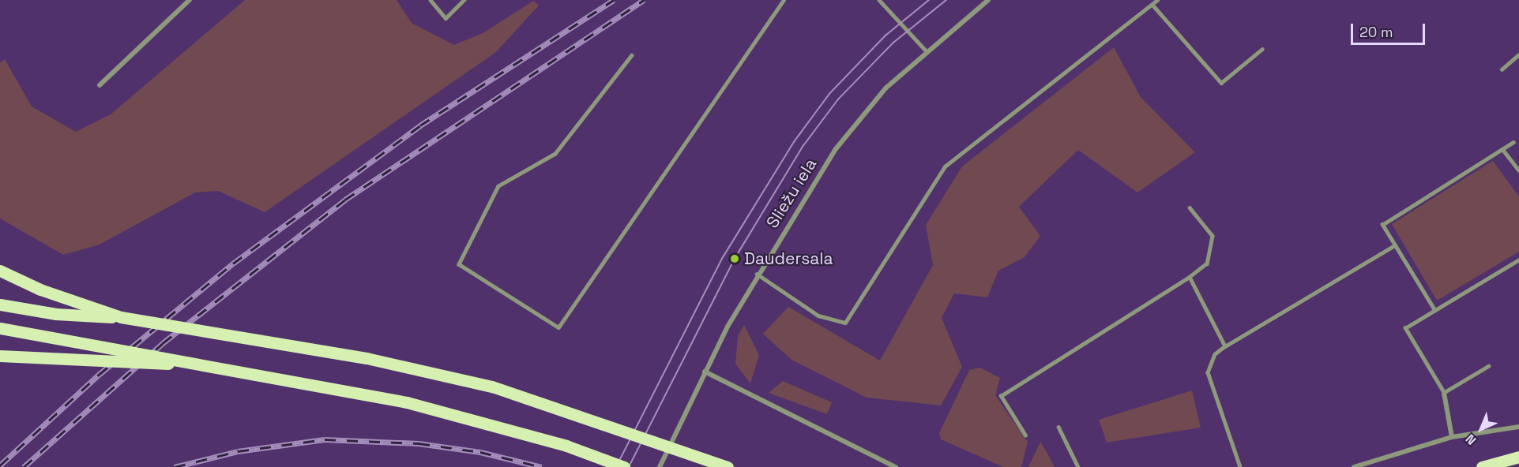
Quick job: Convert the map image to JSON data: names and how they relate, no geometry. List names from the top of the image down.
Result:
{
  "streets": {
    "street": ["Sliežu iela"]
  },
  "places": ["Daudersala"],
  "scale_bar": "20 m",
  "north": "bottom left"
}
